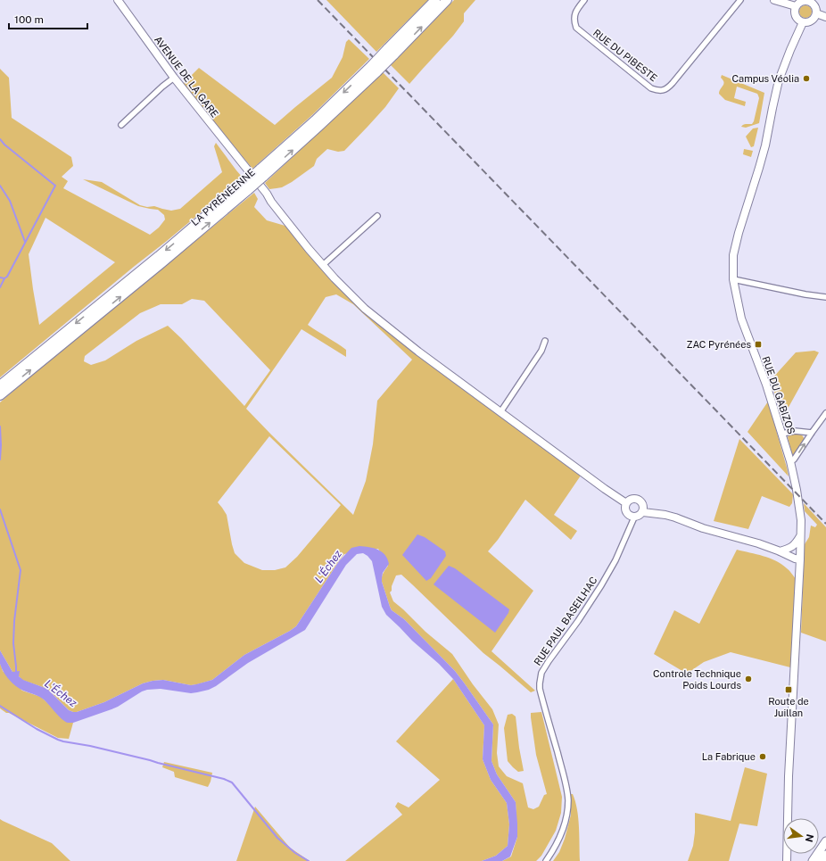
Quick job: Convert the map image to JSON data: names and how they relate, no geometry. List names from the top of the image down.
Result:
{
  "streets": {
    "highway": ["LA PYRÉNÉENNE"],
    "street": [
      "RUE DU PIBESTE",
      "AVENUE DE LA GARE",
      "RUE DU GABIZOS",
      "RUE PAUL BASEILHAC"
    ]
  },
  "crossings": [
    ["AVENUE DE LA GARE", "RUE PAUL BASEILHAC"]
  ],
  "water": ["L'Échez"],
  "places": {
    "other": ["Campus Véolia", "Controle Technique Poids Lourds", "La Fabrique"],
    "transit": ["ZAC Pyrénées", "Route de Juillan"]
  },
  "scale_bar": "100 m",
  "north": "right"
}
